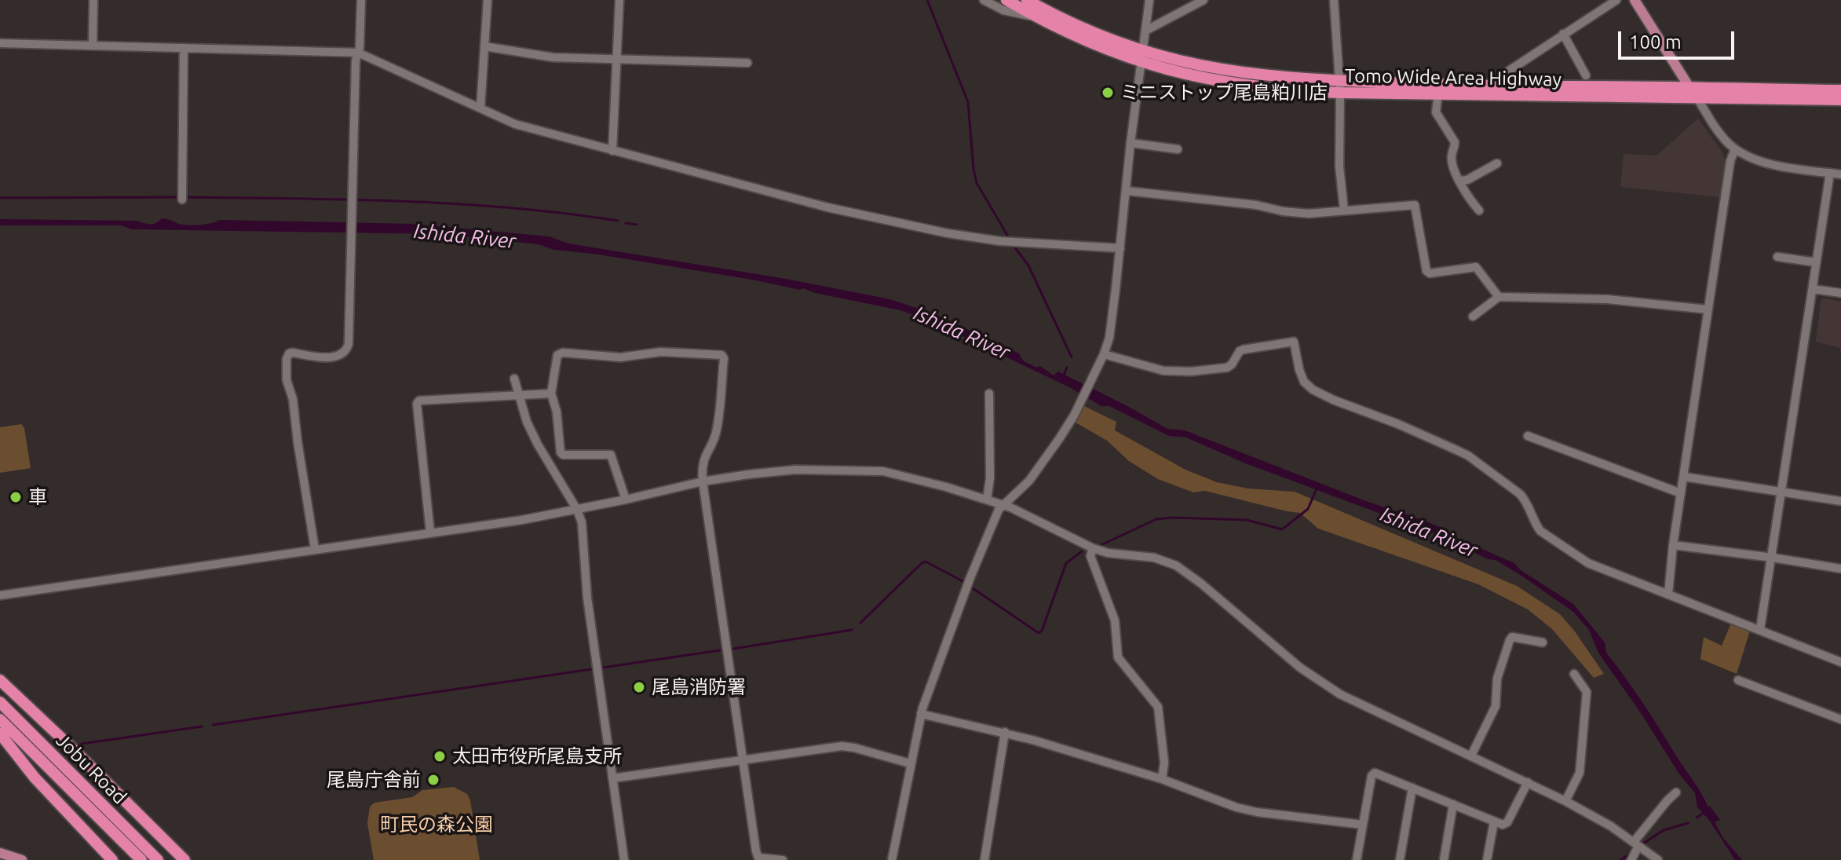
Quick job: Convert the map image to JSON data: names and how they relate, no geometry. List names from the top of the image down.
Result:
{
  "streets": {
    "highway": ["Tomo Wide Area Highway", "Jobu Road"]
  },
  "water": ["Ishida River"],
  "parks": ["町民の森公園"],
  "places": [
    "ミニストップ尾島粕川店",
    "車",
    "尾島消防署",
    "太田市役所尾島支所",
    "尾島庁舎前"
  ],
  "scale_bar": "100 m"
}
